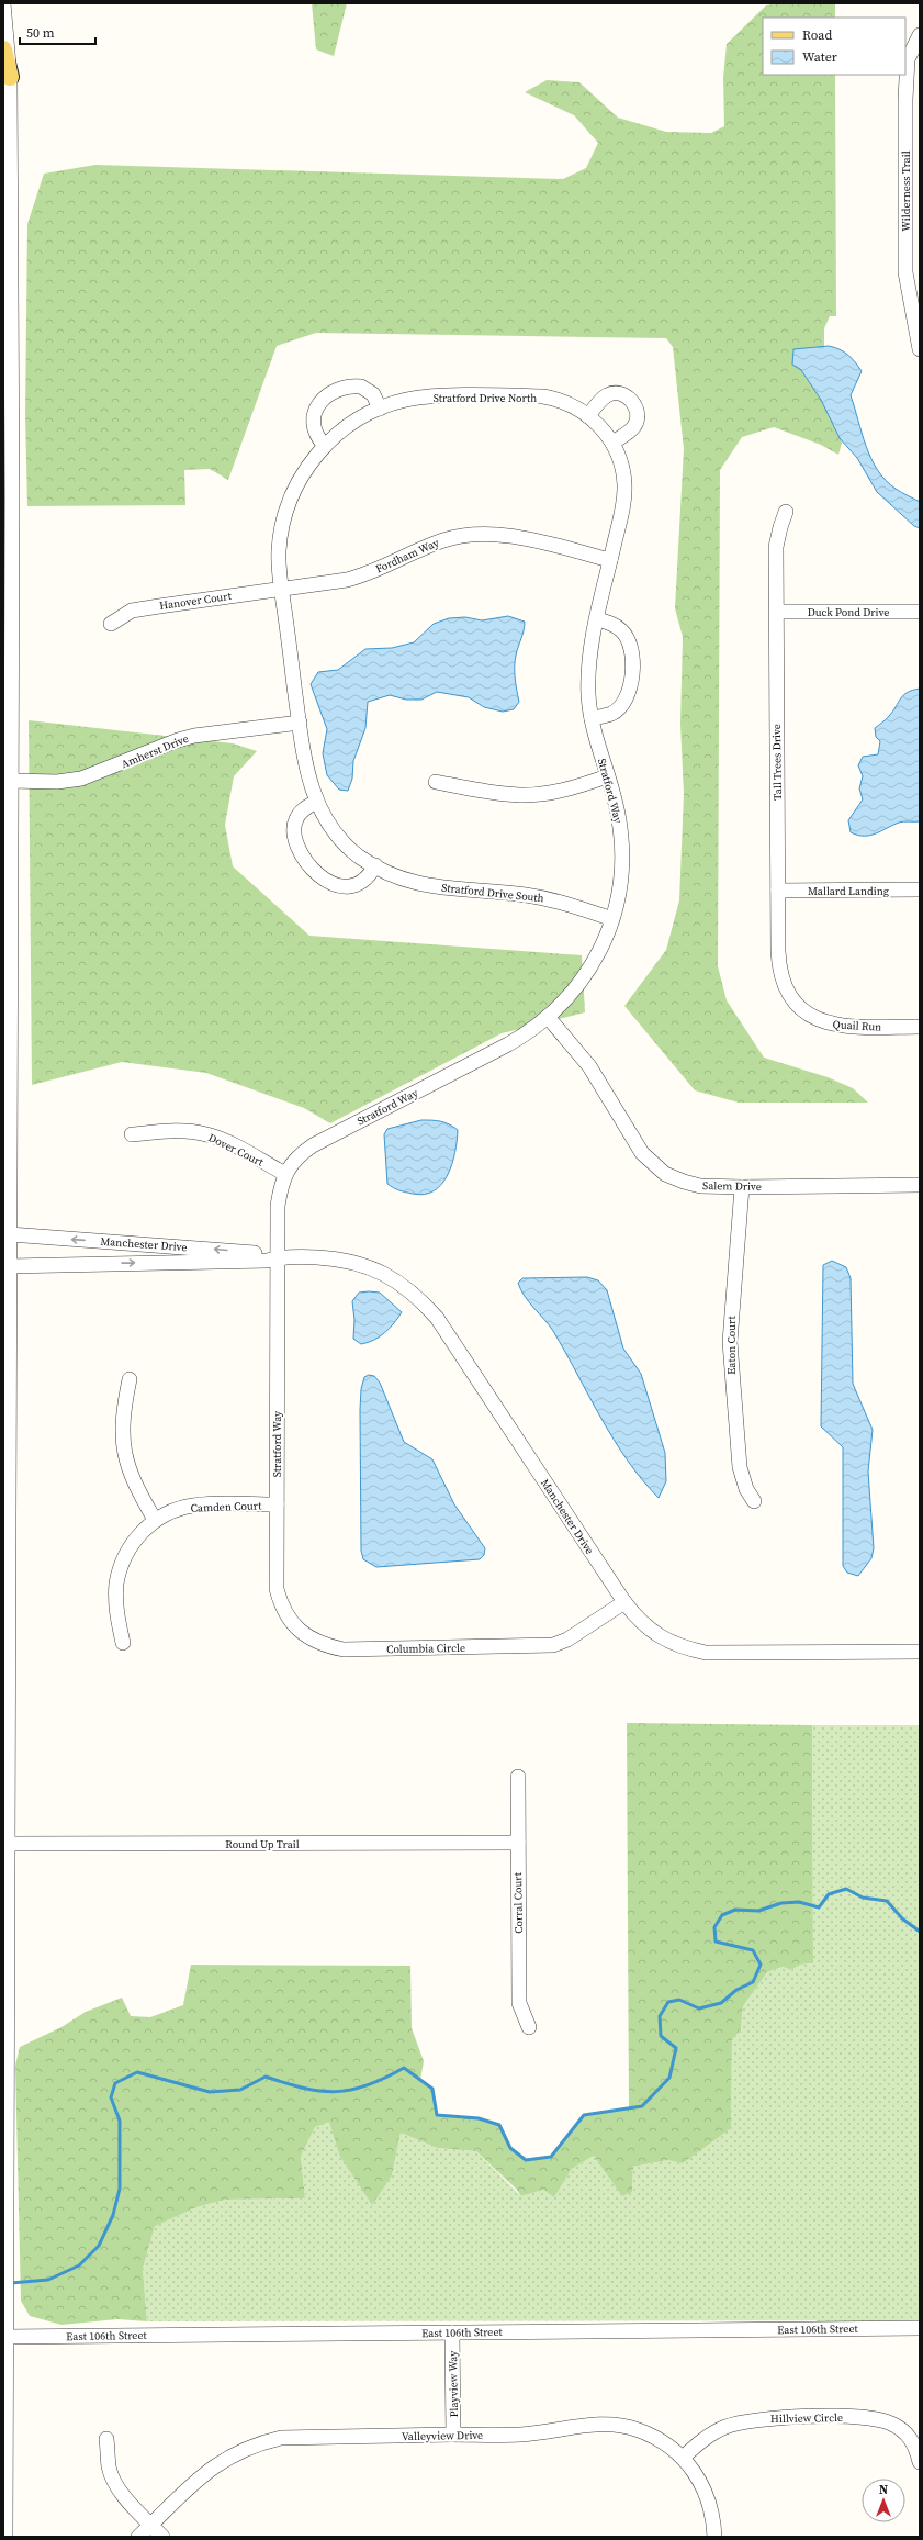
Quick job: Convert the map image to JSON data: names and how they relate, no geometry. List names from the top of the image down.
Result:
{
  "streets": {
    "street": [
      "Wilderness Trail",
      "Stratford Drive North",
      "Fordham Way",
      "Hanover Court",
      "Duck Pond Drive",
      "Amherst Drive",
      "Tall Trees Drive",
      "Stratford Way",
      "Mallard Landing",
      "Stratford Drive South",
      "Quail Run",
      "Dover Court",
      "Salem Drive",
      "Manchester Drive",
      "Eaton Court",
      "Camden Court",
      "Columbia Circle",
      "Round Up Trail",
      "Corral Court",
      "East 106th Street",
      "Playview Way",
      "Hillview Circle",
      "Valleyview Drive"
    ]
  },
  "crossings": [
    ["Stratford Drive North", "Fordham Way"],
    ["Stratford Drive North", "Hanover Court"],
    ["Stratford Drive North", "Stratford Way"],
    ["Stratford Drive North", "Stratford Drive South"],
    ["Fordham Way", "Hanover Court"],
    ["Fordham Way", "Stratford Way"],
    ["Fordham Way", "Stratford Drive South"],
    ["Hanover Court", "Stratford Drive South"],
    ["Duck Pond Drive", "Tall Trees Drive"],
    ["Amherst Drive", "Stratford Drive South"],
    ["Tall Trees Drive", "Mallard Landing"],
    ["Tall Trees Drive", "Quail Run"],
    ["Stratford Way", "Stratford Drive South"],
    ["Stratford Way", "Dover Court"],
    ["Stratford Way", "Salem Drive"],
    ["Stratford Way", "Manchester Drive"],
    ["Stratford Way", "Camden Court"],
    ["Stratford Way", "Columbia Circle"],
    ["Salem Drive", "Eaton Court"],
    ["Manchester Drive", "Columbia Circle"],
    ["Round Up Trail", "Corral Court"],
    ["East 106th Street", "Playview Way"],
    ["Playview Way", "Valleyview Drive"],
    ["Hillview Circle", "Valleyview Drive"]
  ],
  "legend": ["Road", "Water"],
  "scale_bar": "50 m",
  "north": "top"
}
